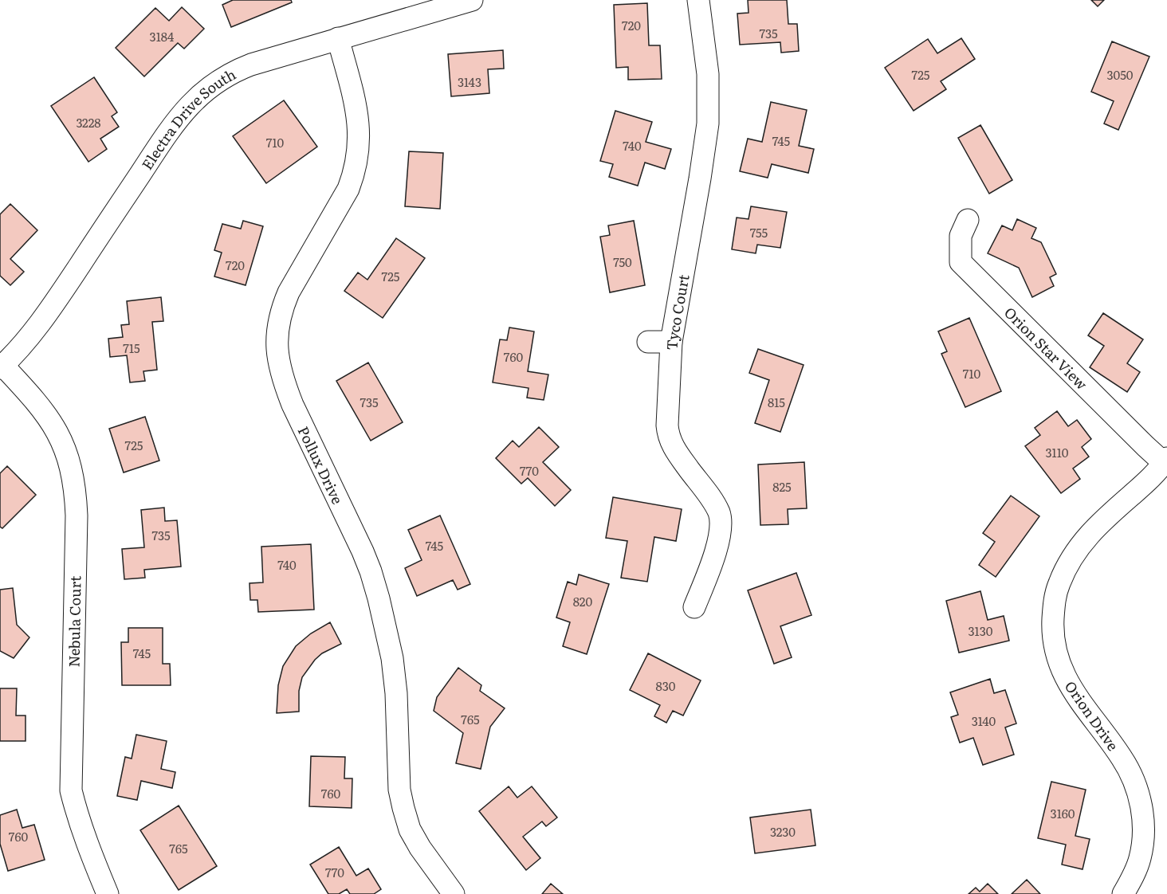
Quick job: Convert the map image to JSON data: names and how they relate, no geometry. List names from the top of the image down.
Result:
{
  "streets": {
    "street": [
      "Electra Drive South",
      "Tyco Court",
      "Orion Star View",
      "Pollux Drive",
      "Nebula Court",
      "Orion Drive"
    ]
  },
  "crossings": [
    ["Electra Drive South", "Pollux Drive"],
    ["Electra Drive South", "Nebula Court"],
    ["Orion Star View", "Orion Drive"]
  ],
  "house_numbers": [
    "720",
    "735",
    "3184",
    "725",
    "3050",
    "3143",
    "3228",
    "745",
    "710",
    "740",
    "755",
    "750",
    "720",
    "725",
    "715",
    "760",
    "710",
    "735",
    "815",
    "725",
    "3110",
    "770",
    "825",
    "735",
    "745",
    "740",
    "820",
    "3130",
    "745",
    "830",
    "765",
    "3140",
    "760",
    "3160",
    "3230",
    "760",
    "765",
    "770"
  ]
}
